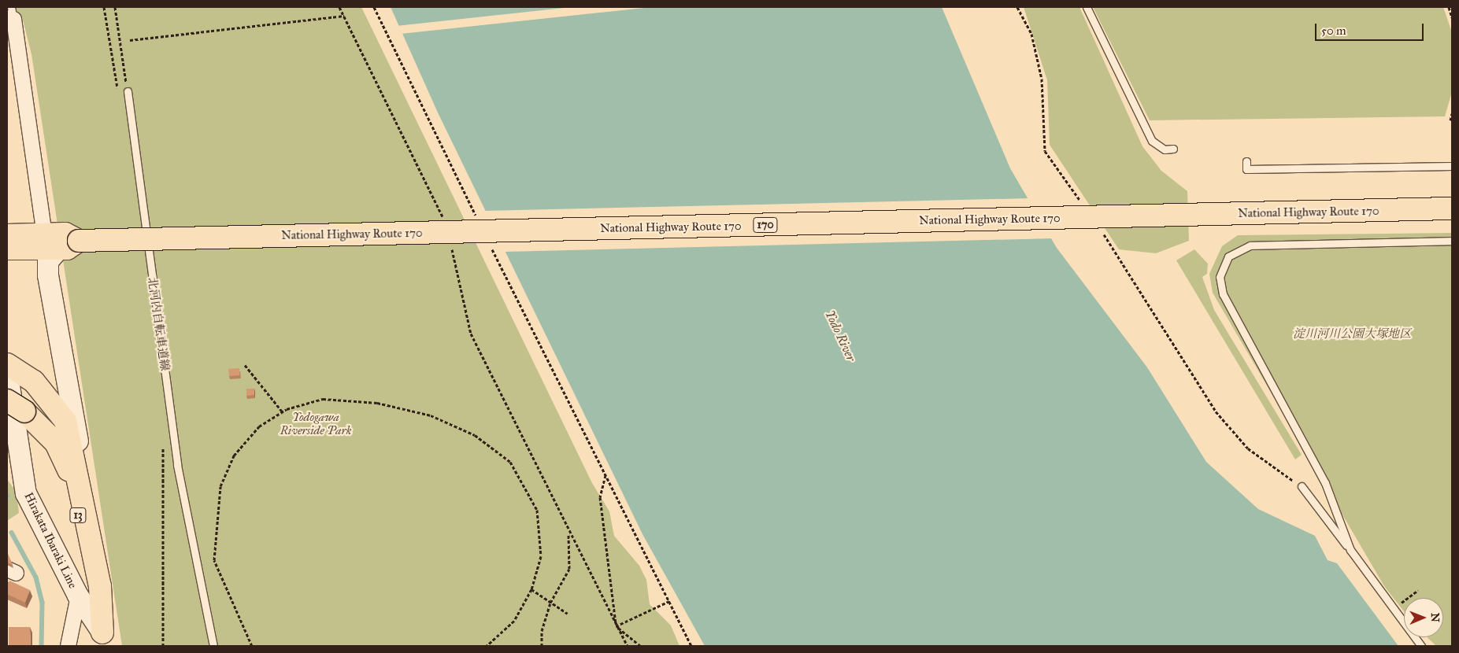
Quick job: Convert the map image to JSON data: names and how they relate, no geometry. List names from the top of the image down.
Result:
{
  "streets": {
    "main road": [
      "National Highway Route 170",
      "170",
      "13",
      "Hirakata Ibaraki Line"
    ]
  },
  "crossings": [
    ["13", "Hirakata Ibaraki Line"]
  ],
  "water": ["Yodo River"],
  "parks": ["淀川河川公園大塚地区", "Yodogawa Riverside Park"],
  "scale_bar": "50 m",
  "north": "right"
}
